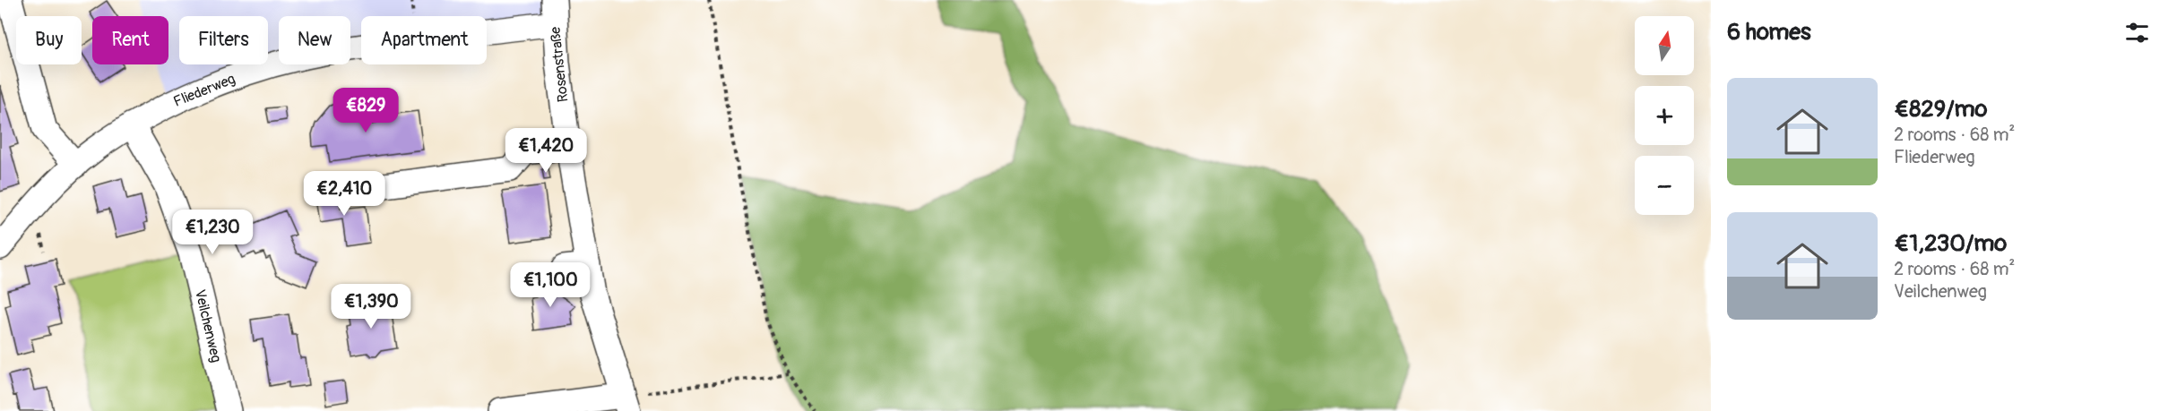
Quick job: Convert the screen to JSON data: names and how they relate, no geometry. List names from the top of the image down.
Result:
{
  "streets": {
    "street": ["Rosenstraße", "Fliederweg", "Veilchenweg"]
  },
  "crossings": [
    ["Rosenstraße", "Fliederweg"],
    ["Fliederweg", "Veilchenweg"]
  ],
  "north": "top",
  "page": {
    "heading": "6 homes",
    "map_buttons": ["+", "−"],
    "chip": [
      "Buy",
      "Rent",
      "Filters",
      "New",
      "Apartment"
    ],
    "list": [
      {
        "name": "€829/mo",
        "note": "2 rooms · 68 m² · Fliederweg"
      },
      {
        "name": "€1,230/mo",
        "note": "2 rooms · 68 m² · Veilchenweg"
      }
    ],
    "price": [
      "€829",
      "€1,420",
      "€2,410",
      "€1,230",
      "€1,100",
      "€1,390"
    ]
  }
}
